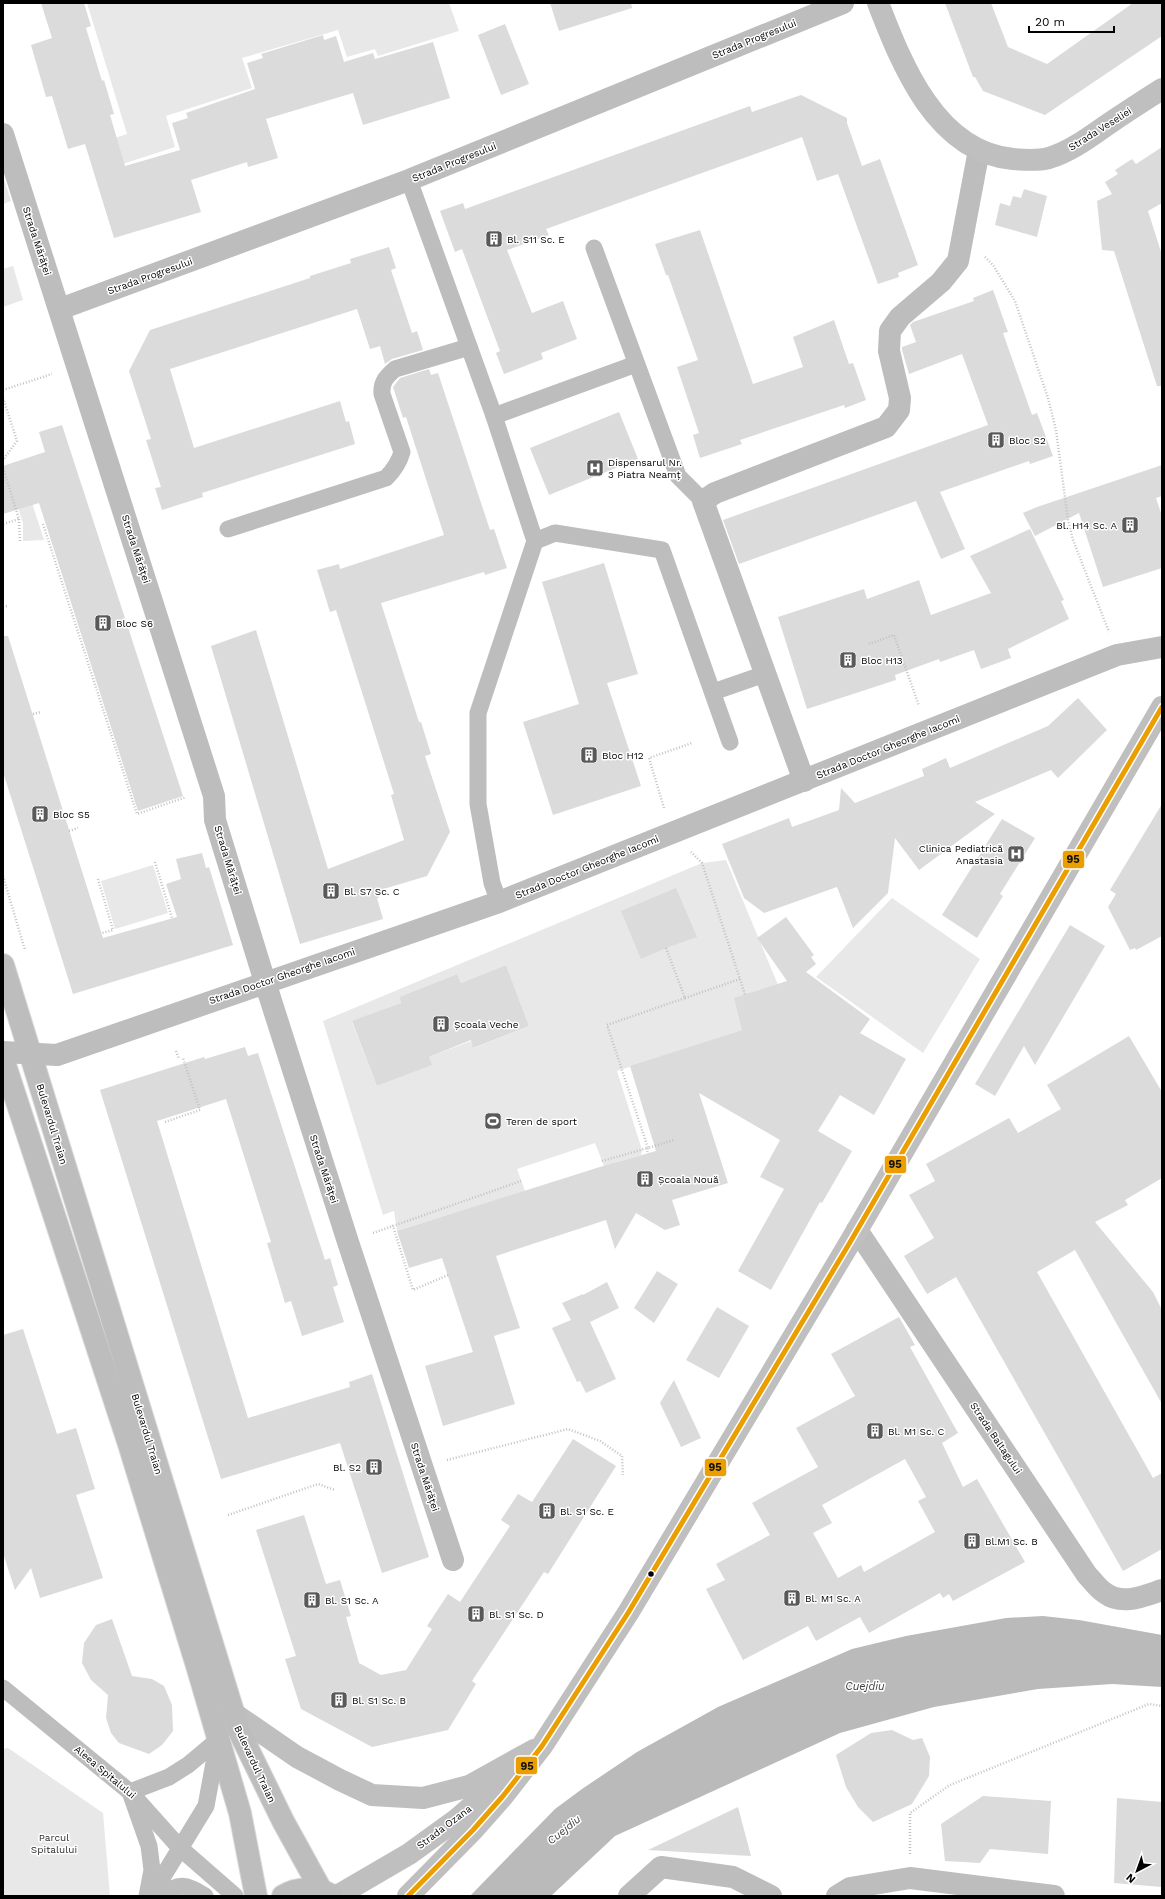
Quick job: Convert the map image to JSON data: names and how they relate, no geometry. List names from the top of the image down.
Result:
{
  "streets": {
    "street": [
      "Strada Progresului",
      "Strada Veseliei",
      "Strada Mărăței",
      "Strada Doctor Gheorghe Iacomi",
      "Bulevardul Traian",
      "Strada Baltagului",
      "Strada Ozana"
    ],
    "lane": ["Aleea Spitalului"]
  },
  "crossings": [
    ["Strada Progresului", "Strada Mărăței"],
    ["Strada Mărăței", "Strada Doctor Gheorghe Iacomi"],
    ["Strada Doctor Gheorghe Iacomi", "Bulevardul Traian"],
    ["Bulevardul Traian", "Strada Ozana"],
    ["Strada Baltagului", "Strada Ozana"]
  ],
  "water": ["Cuejdiu"],
  "parks": ["Parcul Spitalului"],
  "places": {
    "building": [
      "Bl. S11 Sc. E",
      "Bloc S2",
      "Bl. H14 Sc. A",
      "Bloc S6",
      "Bloc H13",
      "Bloc H12",
      "Bloc S5",
      "Bl. S7 Sc. C",
      "Școala Veche",
      "Școala Nouă",
      "Bl. M1 Sc. C",
      "Bl. S2",
      "Bl. S1 Sc. E",
      "Bl.M1 Sc. B",
      "Bl. M1 Sc. A",
      "Bl. S1 Sc. A",
      "Bl. S1 Sc. D",
      "Bl. S1 Sc. B"
    ],
    "hospital": ["Dispensarul Nr. 3 Piatra Neamț", "Clinica Pediatrică Anastasia"],
    "sports": ["Teren de sport"]
  },
  "lines": ["transit line 95"],
  "scale_bar": "20 m",
  "north": "bottom left"
}
